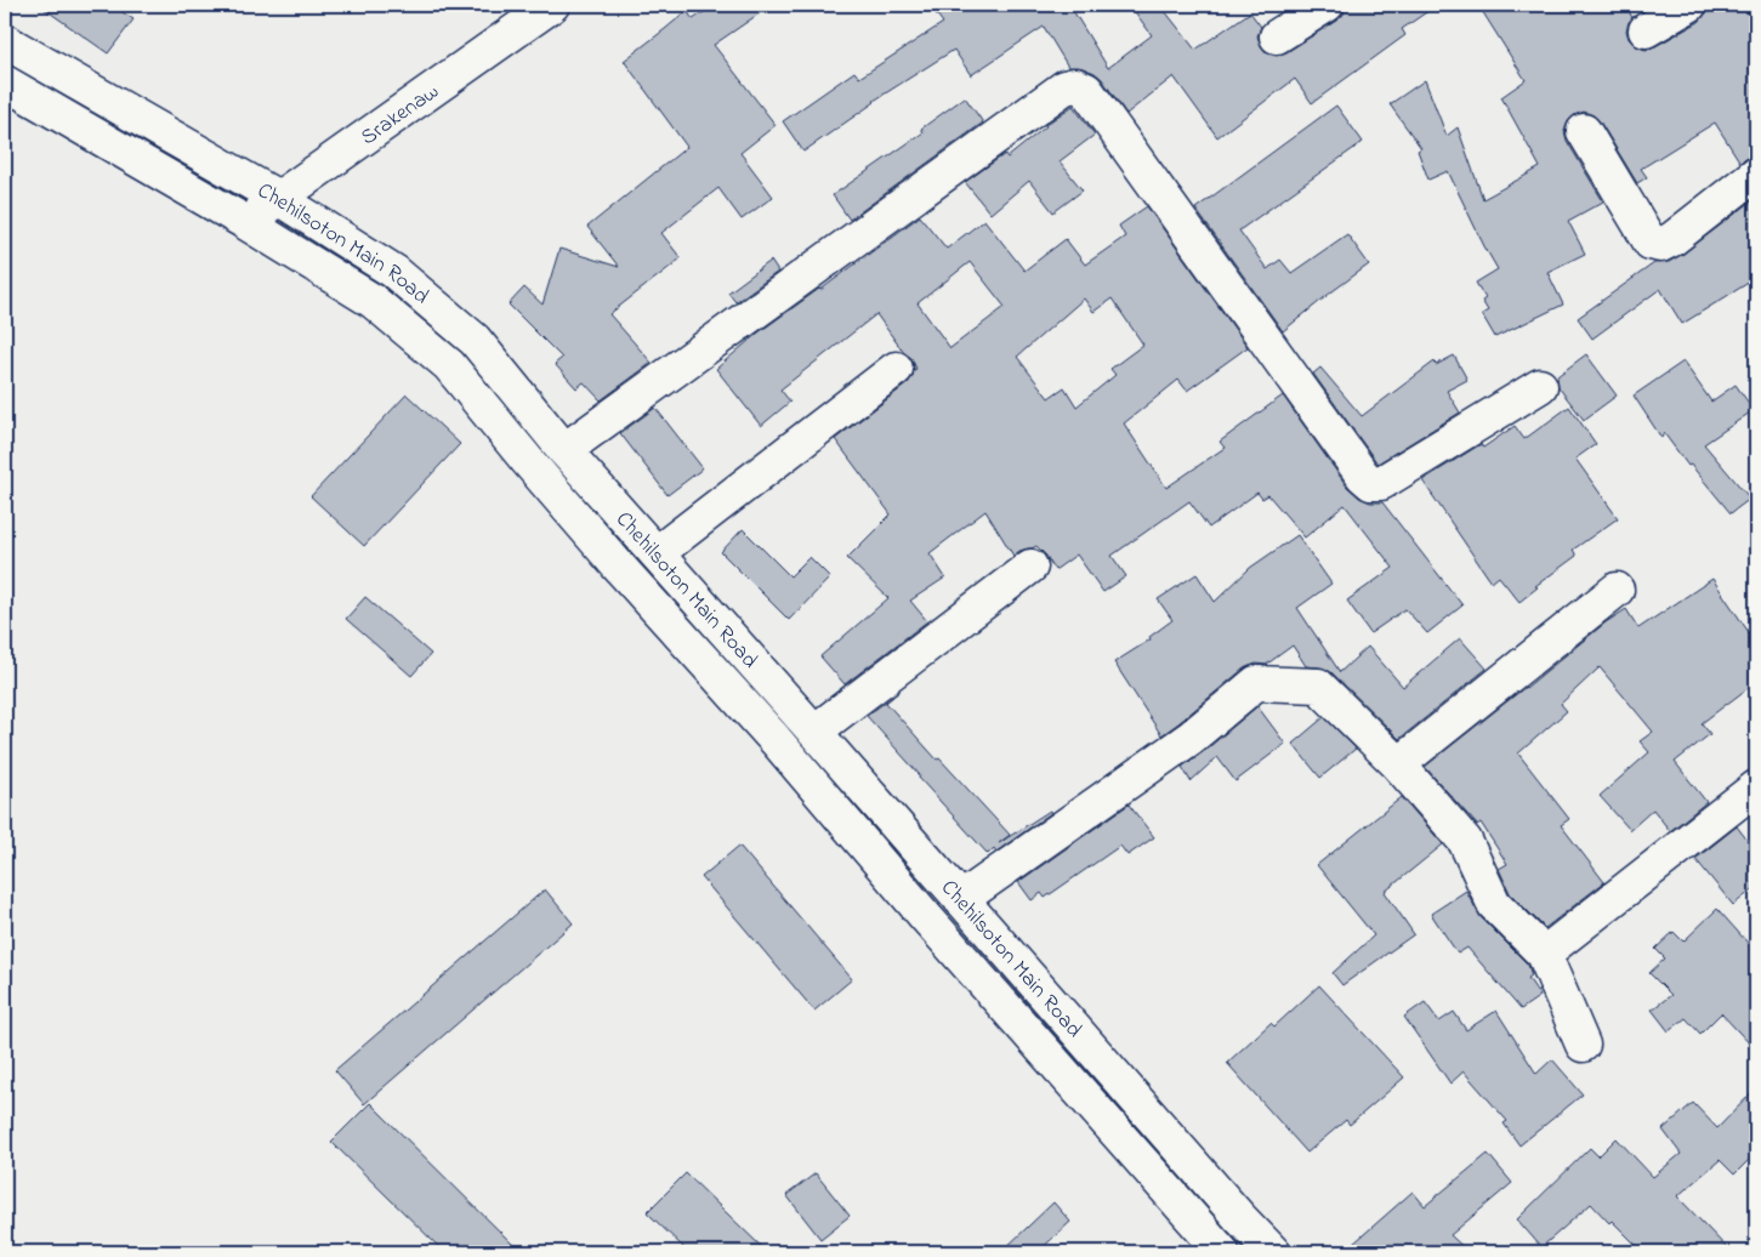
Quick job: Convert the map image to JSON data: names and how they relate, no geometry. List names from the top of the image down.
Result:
{
  "streets": {
    "main road": ["Srakenaw", "Chehilsoton Main Road"]
  },
  "crossings": [
    ["Srakenaw", "Chehilsoton Main Road"]
  ]
}
